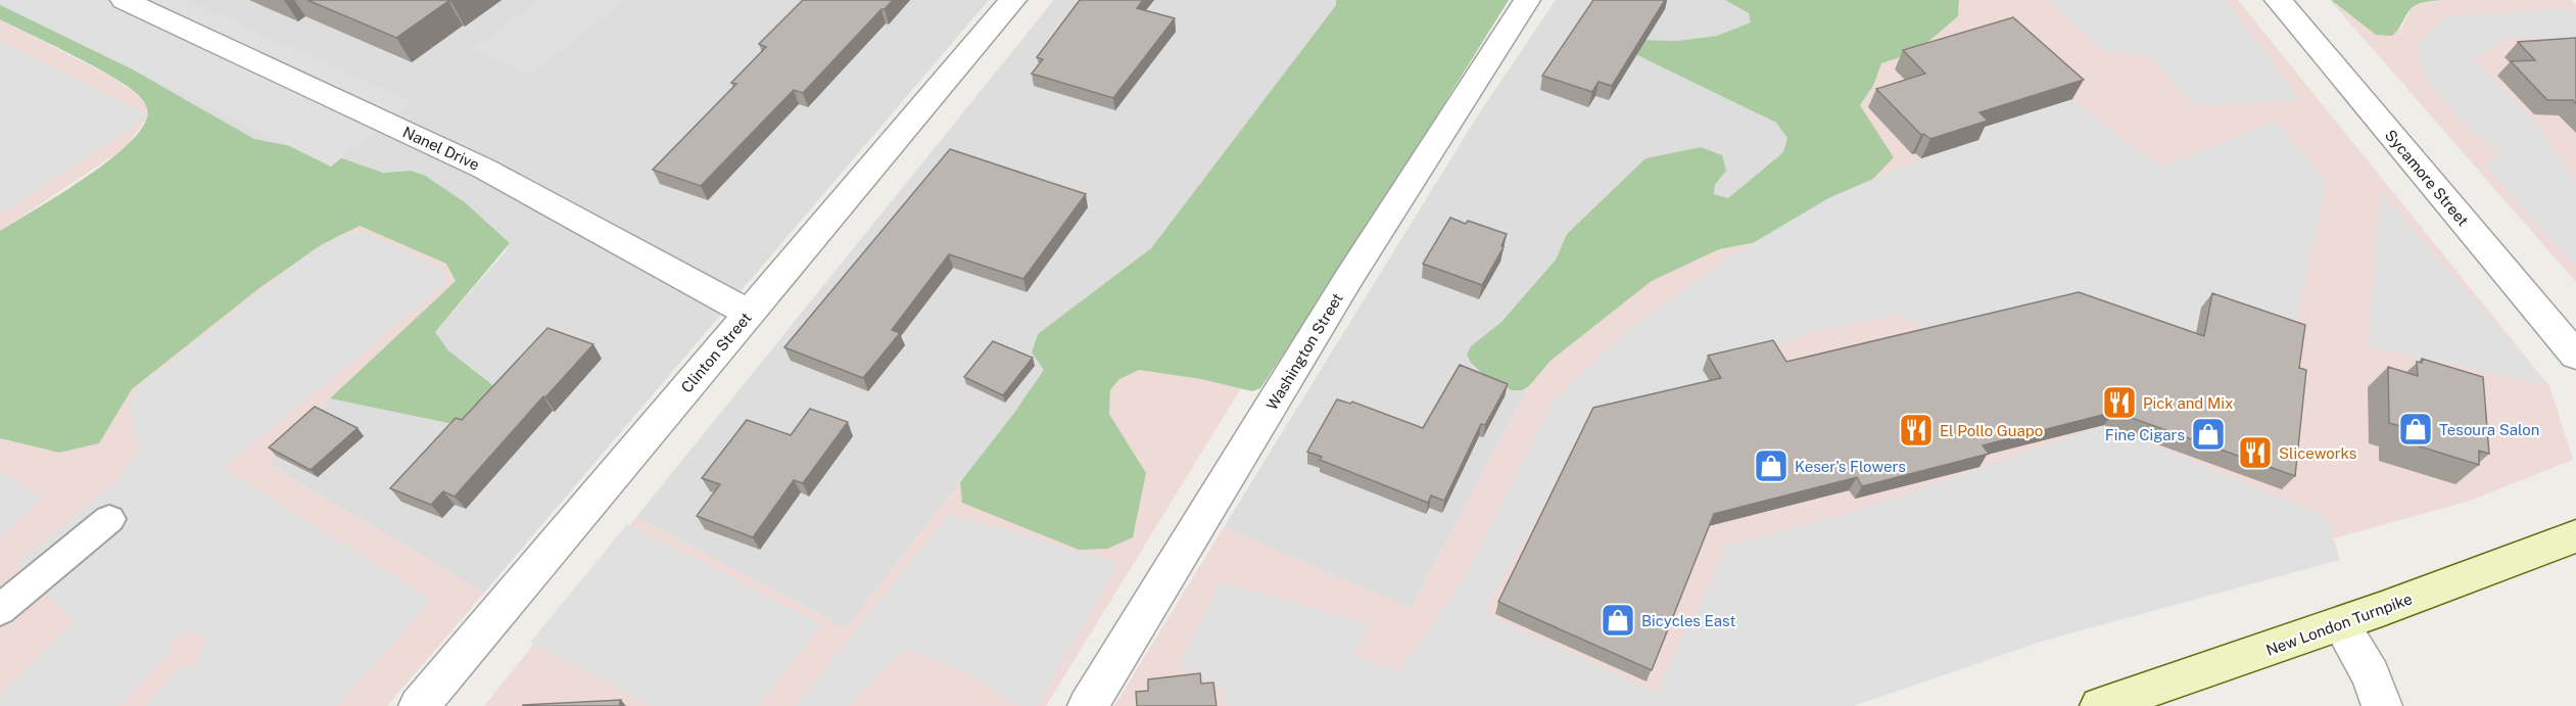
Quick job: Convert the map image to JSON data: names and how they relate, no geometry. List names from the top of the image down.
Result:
{
  "streets": {
    "main road": ["New London Turnpike"],
    "street": [
      "Nanel Drive",
      "Sycamore Street",
      "Washington Street",
      "Clinton Street"
    ]
  },
  "crossings": [
    ["Nanel Drive", "Clinton Street"]
  ],
  "places": {
    "restaurant": ["Pick and Mix", "El Pollo Guapo", "Sliceworks"],
    "shop": [
      "Tesoura Salon",
      "Fine Cigars",
      "Keser's Flowers",
      "Bicycles East"
    ]
  }
}
